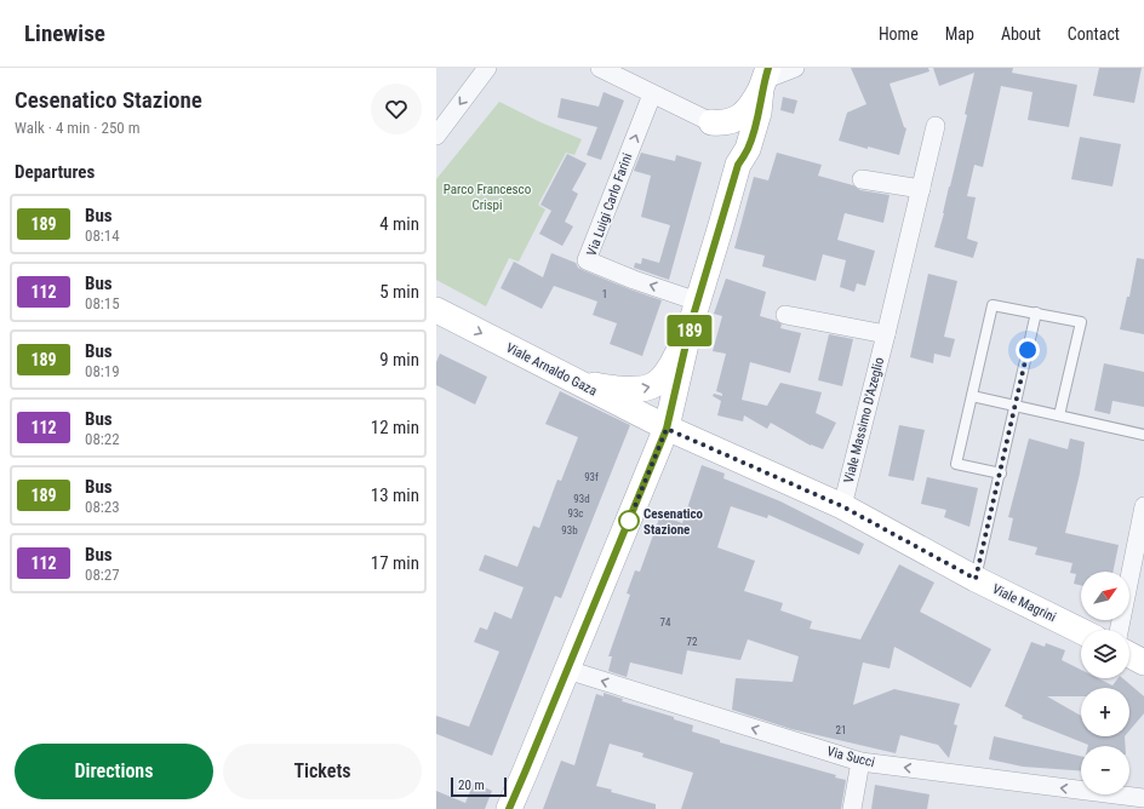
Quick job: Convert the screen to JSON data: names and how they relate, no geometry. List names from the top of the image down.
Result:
{
  "streets": {
    "street": [
      "Via Luigi Carlo Farini",
      "Viale Arnaldo Gaza",
      "Viale Massimo D'Azeglio",
      "Viale Magrini",
      "Via Succi"
    ]
  },
  "crossings": [
    ["Viale Arnaldo Gaza", "Viale Magrini"],
    ["Viale Massimo D'Azeglio", "Viale Magrini"]
  ],
  "one_way": ["Viale Arnaldo Gaza", "Via Succi"],
  "parks": ["Parco Francesco Crispi"],
  "places": ["Cesenatico Stazione"],
  "lines": ["bus line 189"],
  "house_numbers": [
    "1",
    "93f",
    "93d",
    "93c",
    "93b",
    "74",
    "72",
    "21"
  ],
  "scale_bar": "20 m",
  "north": "top right",
  "page": {
    "header": "Linewise",
    "nav": [
      "Home",
      "Map",
      "About",
      "Contact"
    ],
    "heading": [
      ["Cesenatico Stazione", "Walk · 4 min · 250 m"],
      "Departures"
    ],
    "on_map": "189",
    "list": [
      {
        "mark": "189",
        "name": "Bus",
        "note": "08:14",
        "value": "4 min"
      },
      {
        "mark": "112",
        "name": "Bus",
        "note": "08:15",
        "value": "5 min"
      },
      {
        "mark": "189",
        "name": "Bus",
        "note": "08:19",
        "value": "9 min"
      },
      {
        "mark": "112",
        "name": "Bus",
        "note": "08:22",
        "value": "12 min"
      },
      {
        "mark": "189",
        "name": "Bus",
        "note": "08:23",
        "value": "13 min"
      },
      {
        "mark": "112",
        "name": "Bus",
        "note": "08:27",
        "value": "17 min"
      }
    ],
    "map_buttons": ["+", "−"],
    "buttons": ["Directions", "Tickets"],
    "scale": "20 m"
  }
}
